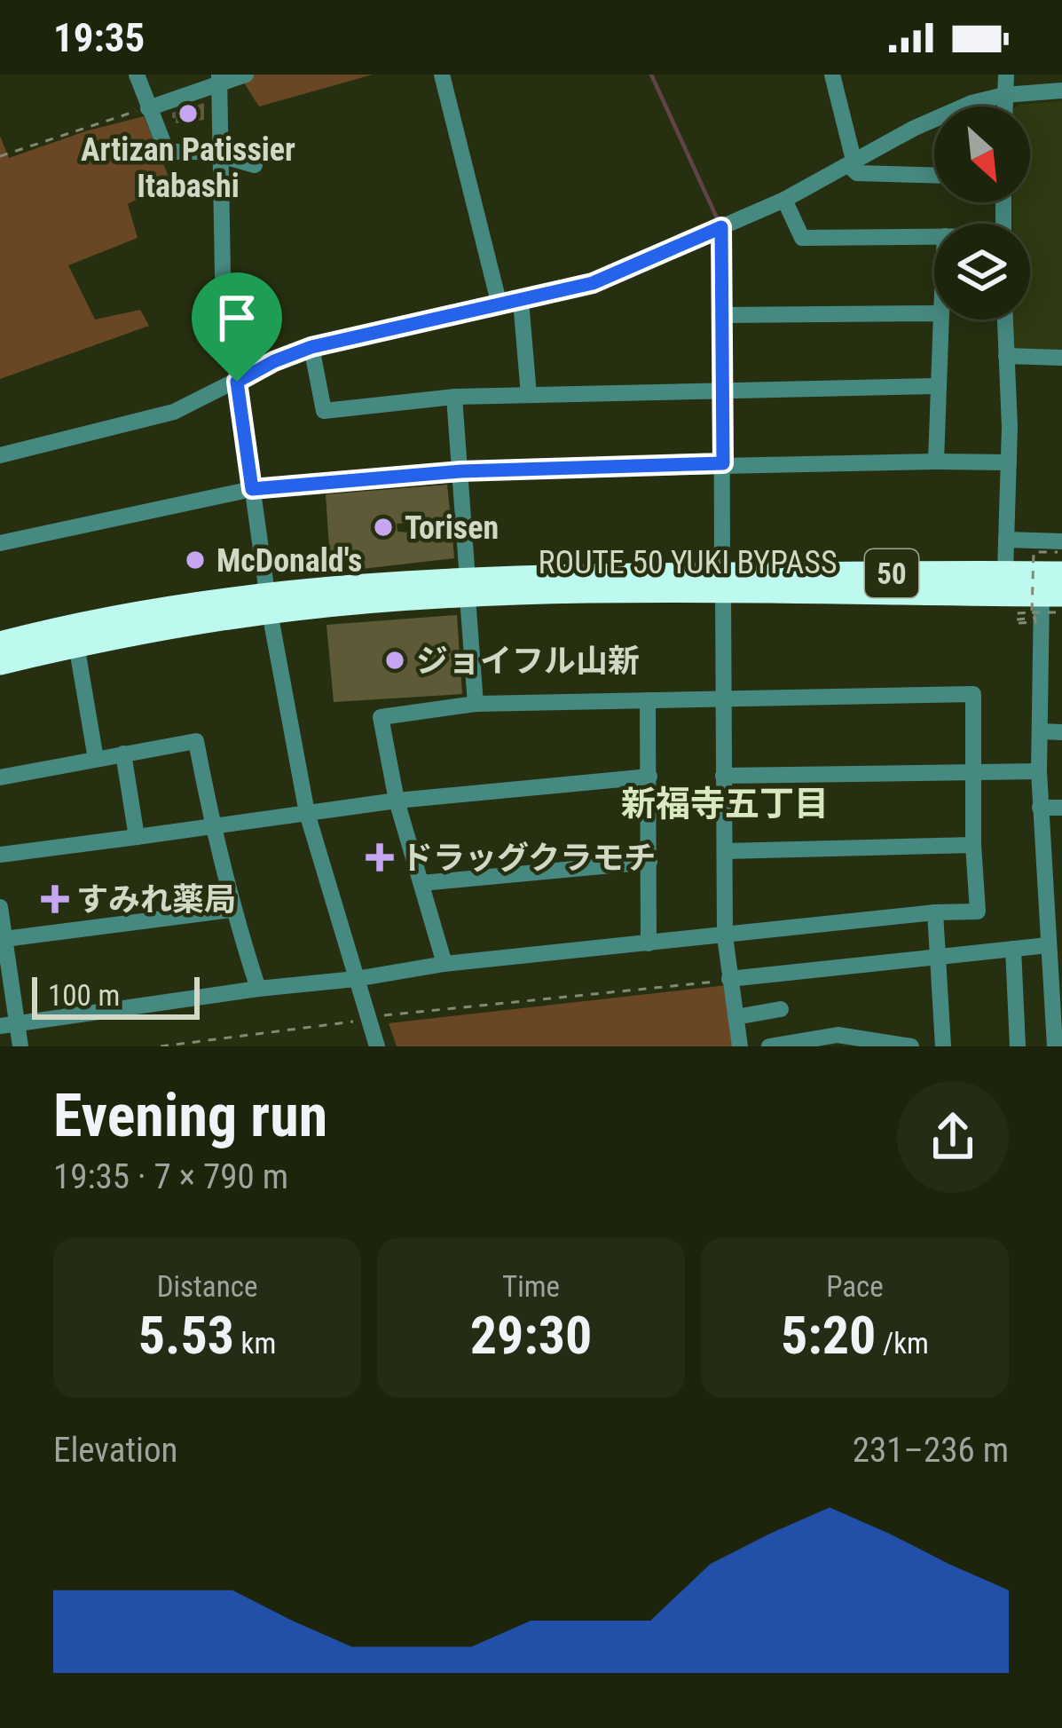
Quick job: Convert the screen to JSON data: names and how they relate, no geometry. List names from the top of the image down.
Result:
{
  "streets": {
    "highway": ["ROUTE 50 YUKI BYPASS", "50"]
  },
  "districts": ["新福寺五丁目"],
  "places": {
    "other": [
      "Artizan Patissier Itabashi",
      "Torisen",
      "McDonald's",
      "ジョイフル山新"
    ],
    "health": ["ドラッグクラモチ", "すみれ薬局"]
  },
  "scale_bar": "100 m",
  "north": "bottom right",
  "page": {
    "status": "19:35",
    "scale": "100 m",
    "heading": ["Evening run", "19:35 · 7 × 790 m"],
    "stats": [
      ["Distance", "5.53 km"],
      ["Time", "29:30"],
      ["Pace", "5:20 /km"]
    ],
    "chart": ["Elevation", "231–236 m"]
  }
}
